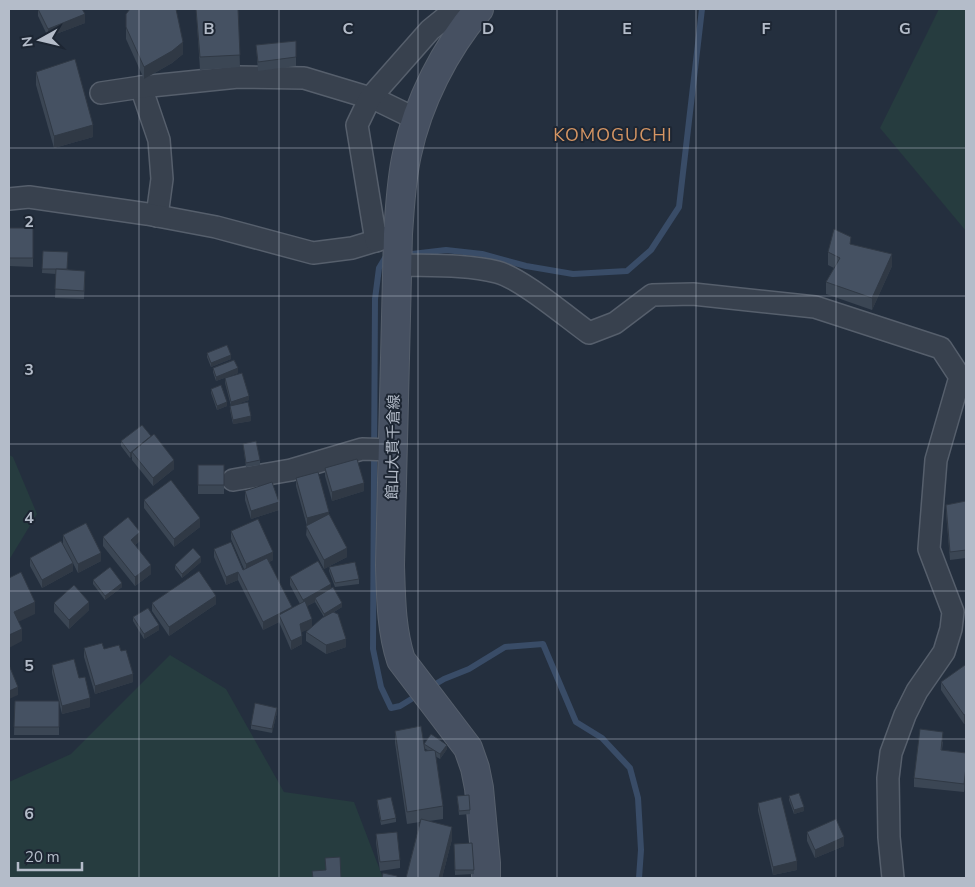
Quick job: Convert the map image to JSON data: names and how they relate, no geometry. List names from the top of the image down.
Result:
{
  "streets": {
    "main road": ["館山大貫千倉線"]
  },
  "districts": ["KOMOGUCHI"],
  "scale_bar": "20 m",
  "north": "left",
  "grid": {
    "columns": [
      "B",
      "C",
      "D",
      "E",
      "F",
      "G"
    ],
    "rows": [
      "2",
      "3",
      "4",
      "5",
      "6"
    ]
  }
}
